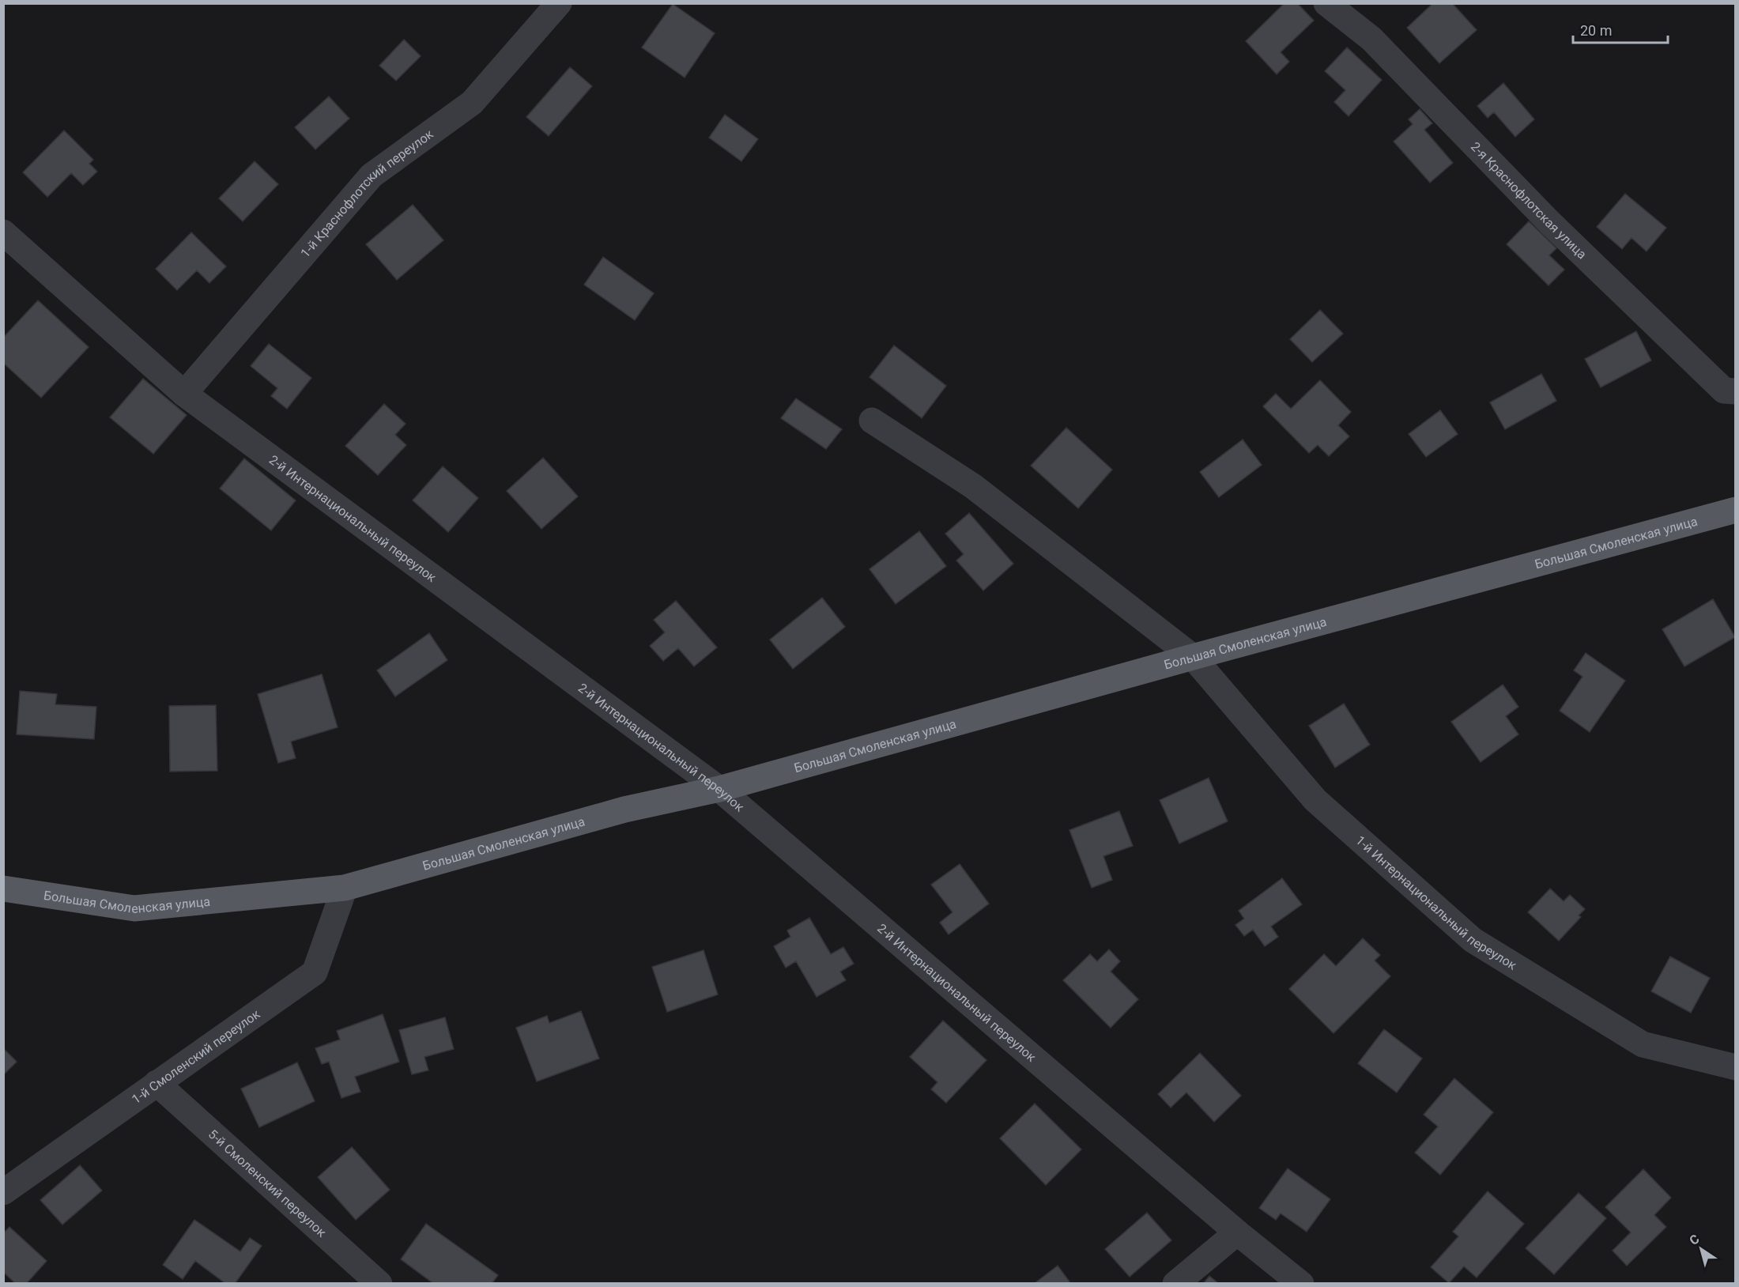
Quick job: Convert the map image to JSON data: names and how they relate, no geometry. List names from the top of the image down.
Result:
{
  "streets": {
    "main road": ["Большая Смоленская улица"],
    "street": [
      "1-й Краснофлотский переулок",
      "2-я Краснофлотская улица",
      "2-й Интернациональный переулок",
      "1-й Интернациональный переулок",
      "1-й Смоленский переулок",
      "5-й Смоленский переулок"
    ]
  },
  "crossings": [
    ["1-й Краснофлотский переулок", "2-й Интернациональный переулок"],
    ["2-й Интернациональный переулок", "Большая Смоленская улица"],
    ["Большая Смоленская улица", "1-й Интернациональный переулок"],
    ["Большая Смоленская улица", "1-й Смоленский переулок"],
    ["1-й Смоленский переулок", "5-й Смоленский переулок"]
  ],
  "scale_bar": "20 m",
  "north": "top left"
}
